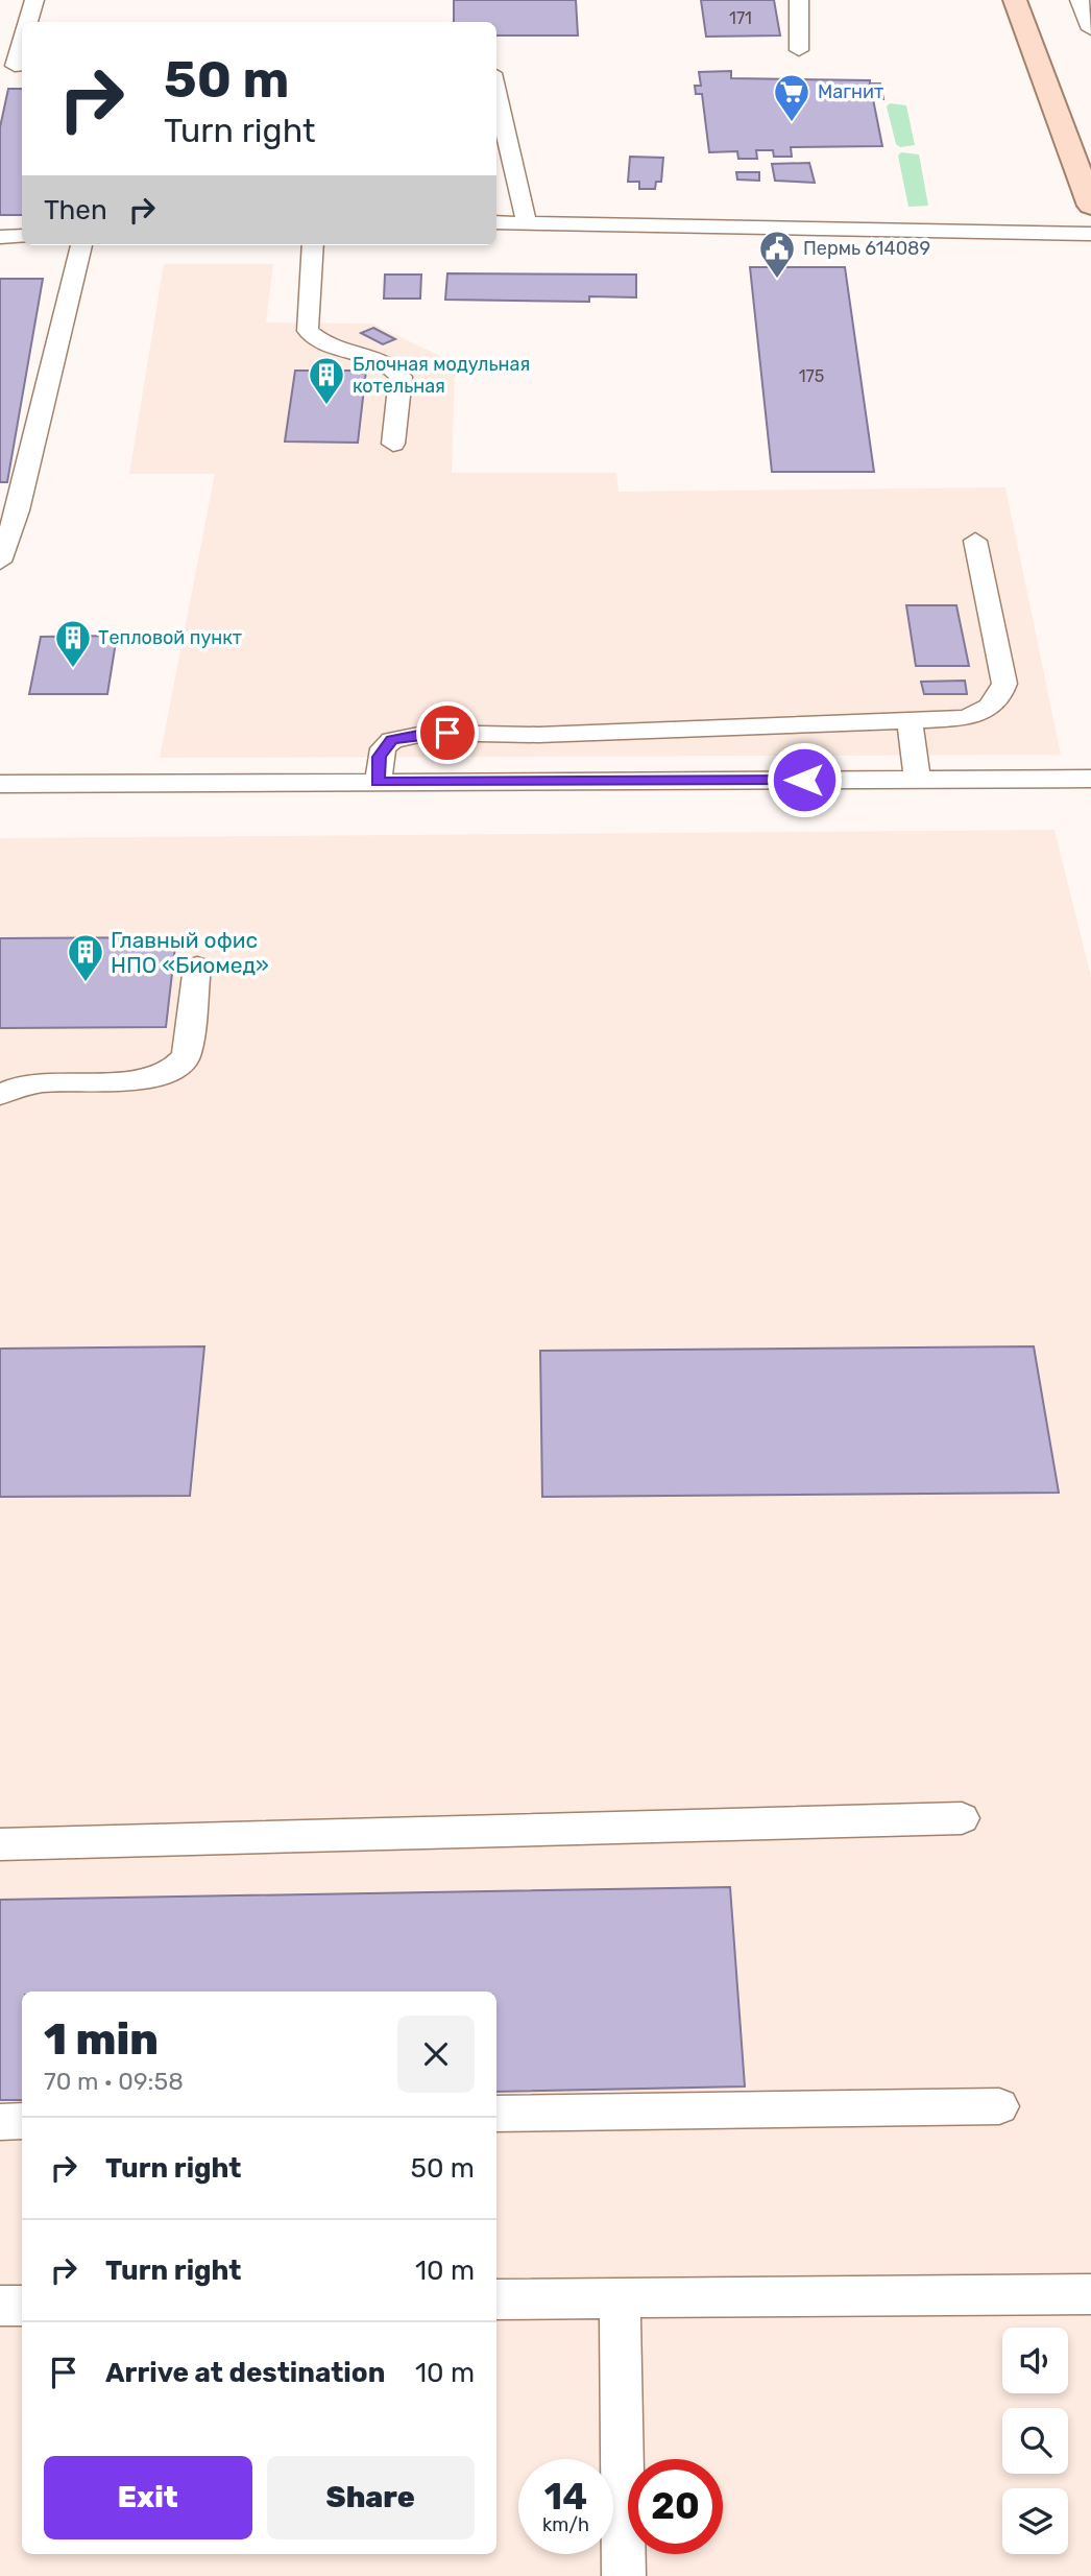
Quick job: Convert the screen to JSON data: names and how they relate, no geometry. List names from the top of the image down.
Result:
{
  "places": {
    "supermarket": ["Магнит"],
    "public building": ["Пермь 614089"],
    "building": ["Блочная модульная котельная", "Тепловой пункт", "Главный офис НПО «Биомед»"]
  },
  "house_numbers": ["171", "175"],
  "page": {
    "turn": ["50 m", "Turn right"],
    "then": "Then",
    "heading": ["1 min", "70 m · 09:58"],
    "list": [
      {
        "name": "Turn right",
        "value": "50 m"
      },
      {
        "name": "Turn right",
        "value": "10 m"
      },
      {
        "name": "Arrive at destination",
        "value": "10 m"
      }
    ],
    "buttons": ["Exit", "Share"],
    "speed": "14 km/h",
    "limit": "20"
  }
}
